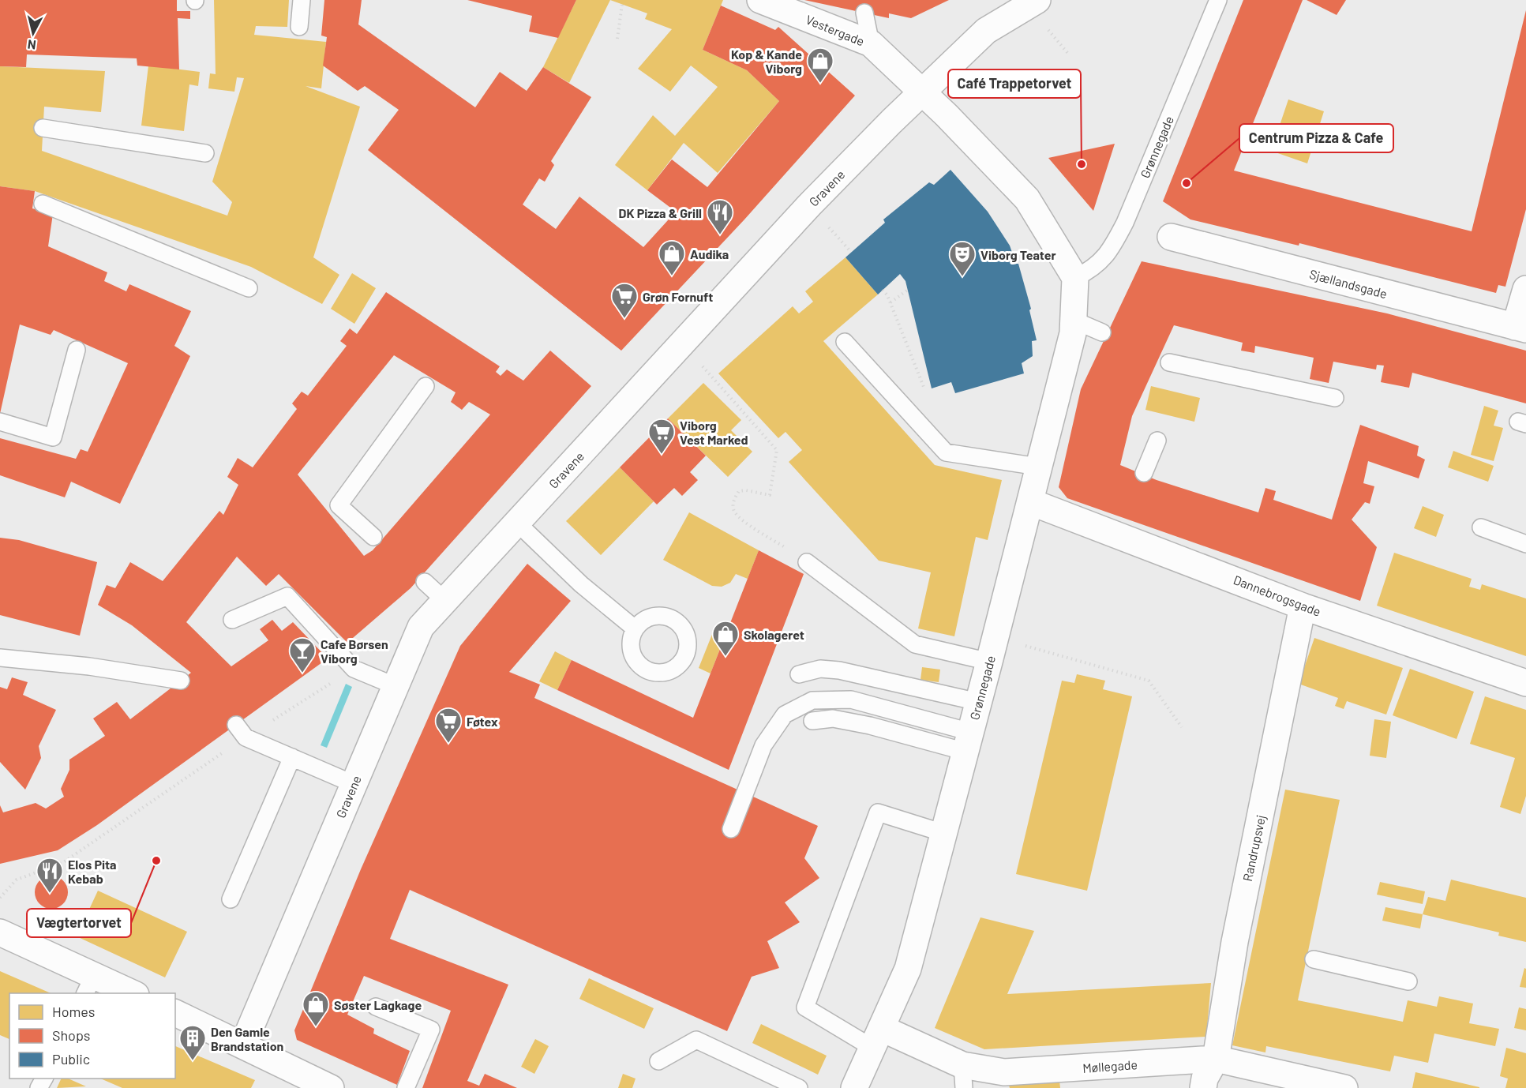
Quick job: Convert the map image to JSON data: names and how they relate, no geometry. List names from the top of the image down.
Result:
{
  "streets": {
    "street": [
      "Vestergade",
      "Grønnegade",
      "Gravene",
      "Sjællandsgade",
      "Dannebrogsgade",
      "Randrupsvej",
      "Møllegade"
    ]
  },
  "crossings": [
    ["Vestergade", "Gravene"],
    ["Grønnegade", "Dannebrogsgade"],
    ["Grønnegade", "Møllegade"],
    ["Dannebrogsgade", "Randrupsvej"],
    ["Randrupsvej", "Møllegade"]
  ],
  "places": {
    "shop": [
      "Kop & Kande Viborg",
      "Audika",
      "Skolageret",
      "Søster Lagkage"
    ],
    "other": ["Café Trappetorvet", "Centrum Pizza & Cafe", "Vægtertorvet"],
    "restaurant": ["DK Pizza & Grill", "Elos Pita Kebab"],
    "theatre": ["Viborg Teater"],
    "supermarket": ["Grøn Fornuft", "Viborg Vest Marked", "Føtex"],
    "bar": ["Cafe Børsen Viborg"],
    "building": ["Den Gamle Brandstation"]
  },
  "legend": ["Homes", "Shops", "Public"],
  "north": "bottom"
}
